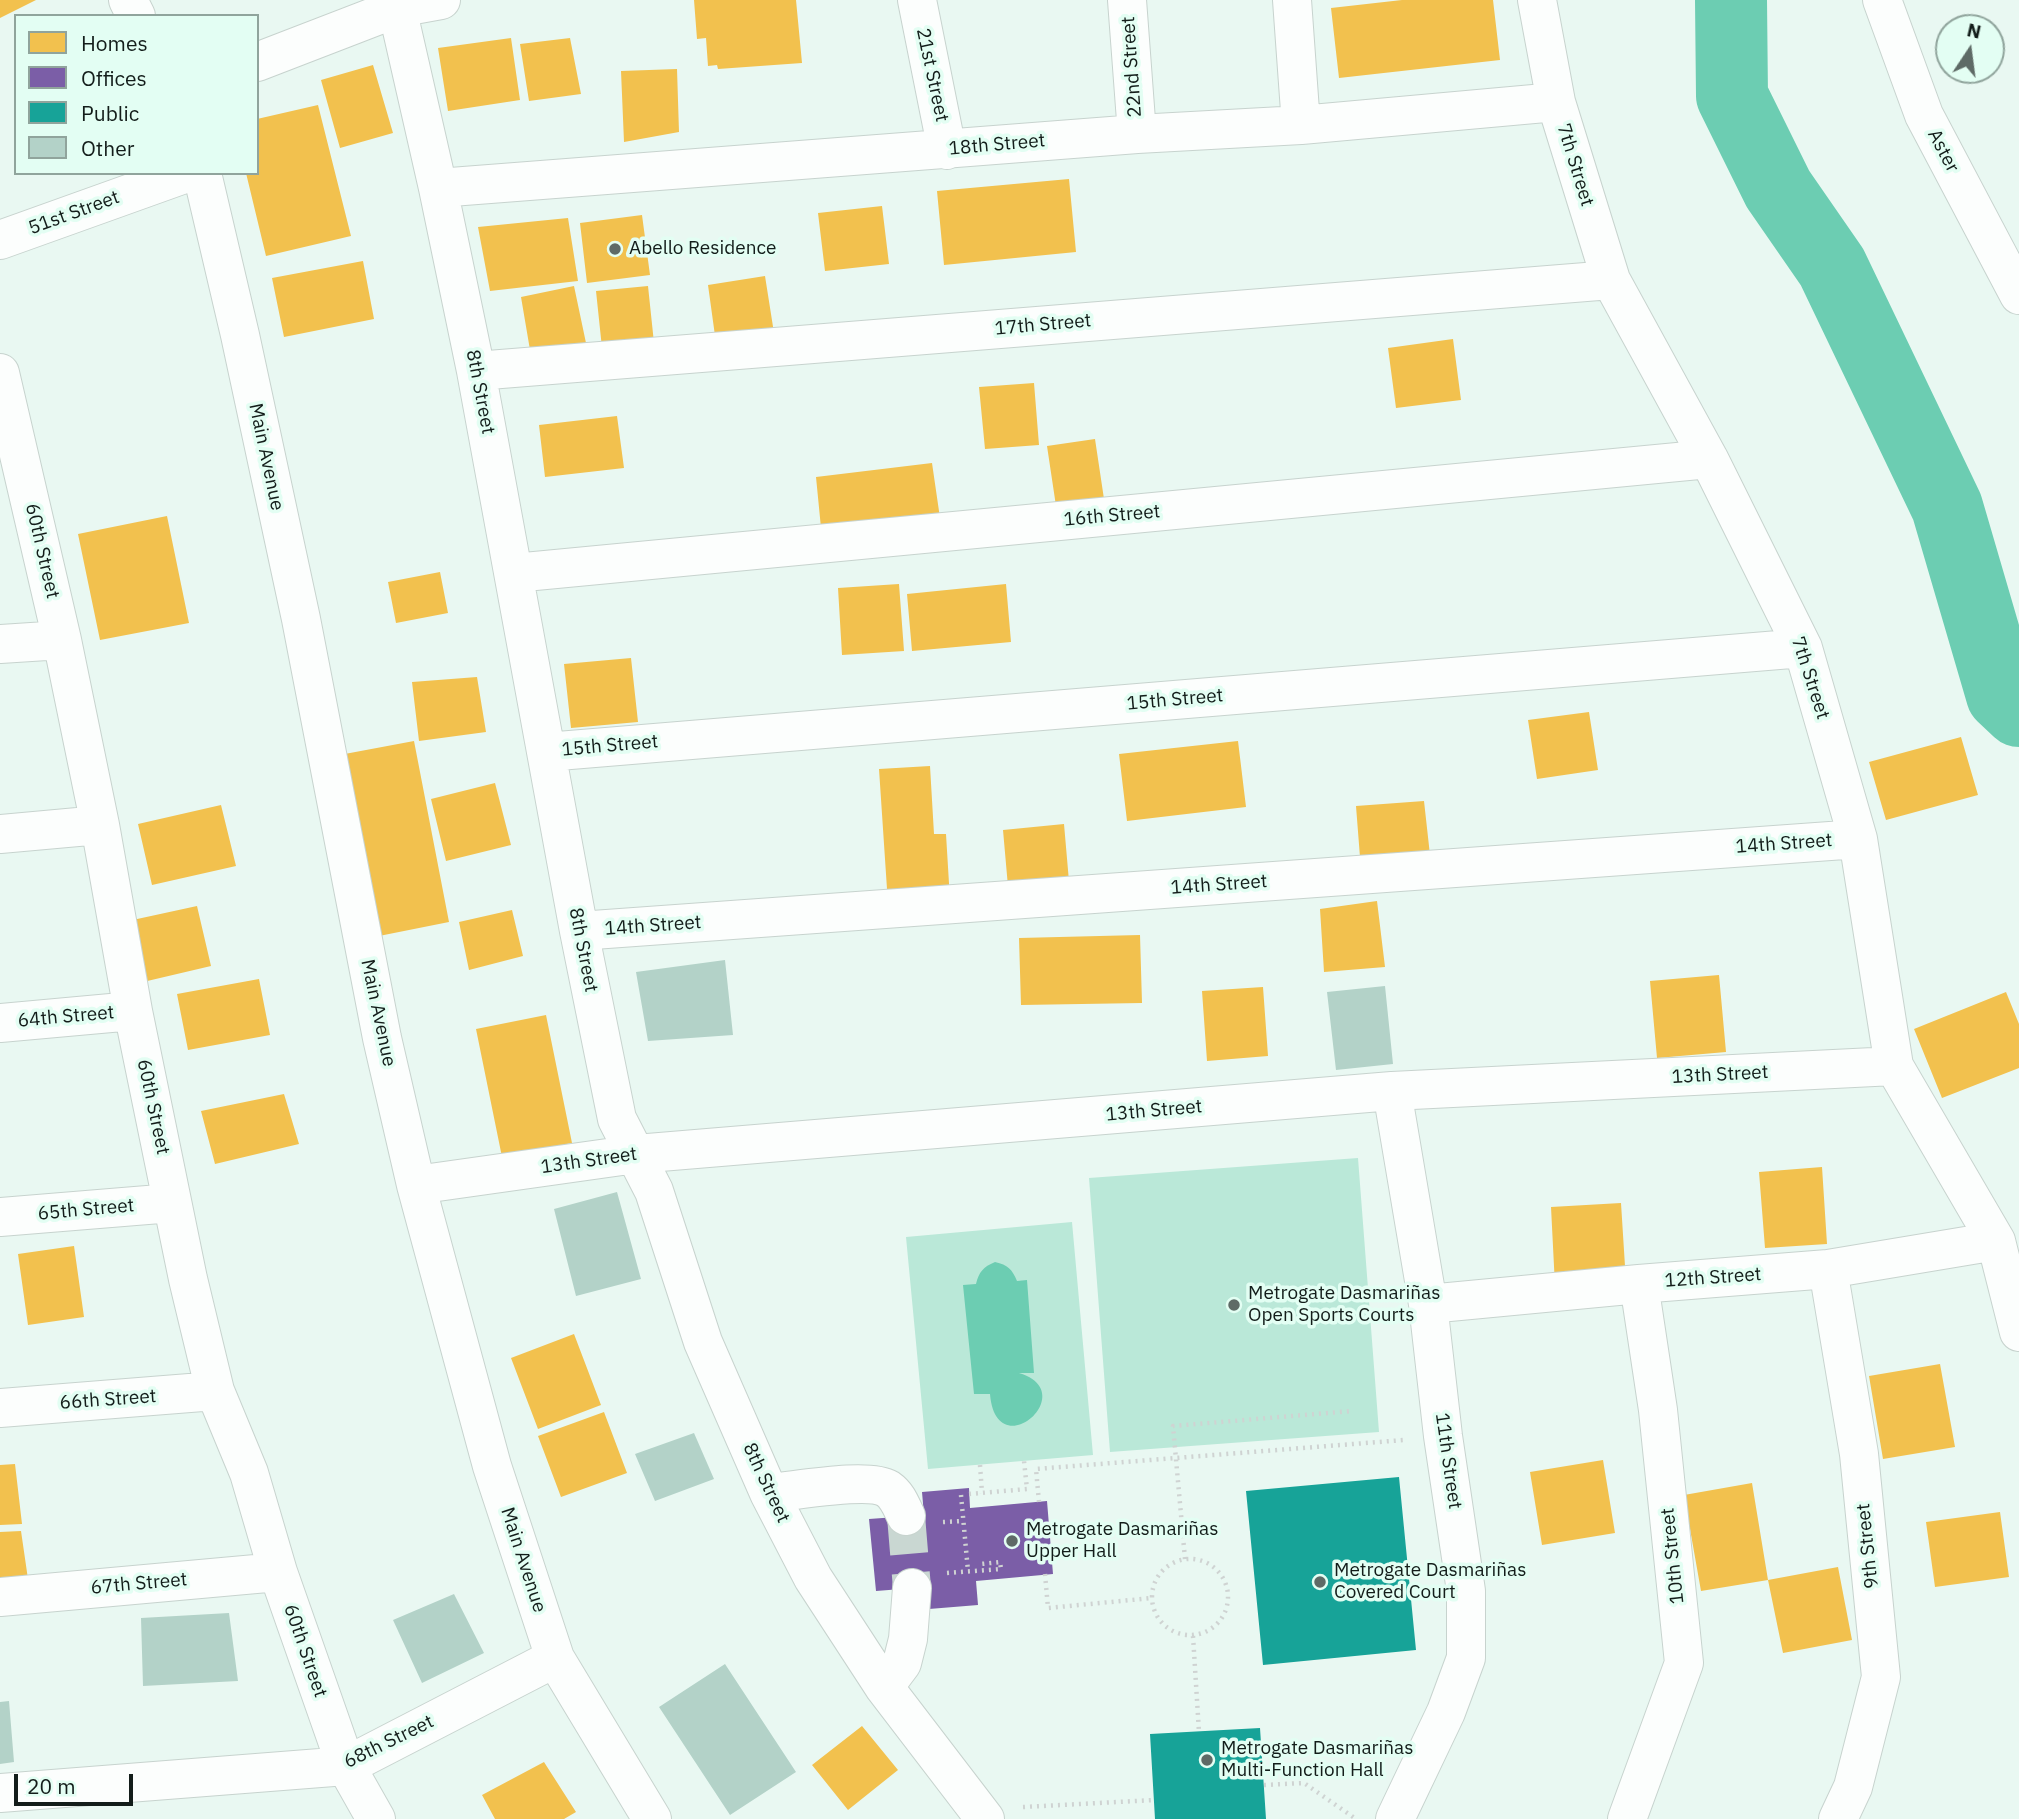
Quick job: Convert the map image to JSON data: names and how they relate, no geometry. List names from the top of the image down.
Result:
{
  "streets": {
    "street": [
      "22nd Street",
      "21st Street",
      "18th Street",
      "Aster",
      "7th Street",
      "51st Street",
      "17th Street",
      "8th Street",
      "Main Avenue",
      "16th Street",
      "60th Street",
      "15th Street",
      "14th Street",
      "64th Street",
      "13th Street",
      "65th Street",
      "12th Street",
      "66th Street",
      "11th Street",
      "9th Street",
      "10th Street",
      "67th Street",
      "68th Street"
    ]
  },
  "crossings": [
    ["22nd Street", "18th Street"],
    ["21st Street", "18th Street"],
    ["18th Street", "7th Street"],
    ["18th Street", "8th Street"],
    ["7th Street", "17th Street"],
    ["7th Street", "16th Street"],
    ["7th Street", "15th Street"],
    ["7th Street", "14th Street"],
    ["7th Street", "13th Street"],
    ["7th Street", "12th Street"],
    ["17th Street", "8th Street"],
    ["8th Street", "16th Street"],
    ["8th Street", "15th Street"],
    ["8th Street", "14th Street"],
    ["8th Street", "13th Street"],
    ["Main Avenue", "13th Street"],
    ["Main Avenue", "68th Street"],
    ["60th Street", "64th Street"],
    ["60th Street", "65th Street"],
    ["60th Street", "66th Street"],
    ["60th Street", "67th Street"],
    ["60th Street", "68th Street"],
    ["13th Street", "11th Street"],
    ["12th Street", "11th Street"],
    ["12th Street", "9th Street"],
    ["12th Street", "10th Street"]
  ],
  "places": [
    "Abello Residence",
    "Metrogate Dasmariñas Open Sports Courts",
    "Metrogate Dasmariñas Upper Hall",
    "Metrogate Dasmariñas Covered Court",
    "Metrogate Dasmariñas Multi-Function Hall"
  ],
  "legend": [
    "Homes",
    "Offices",
    "Public",
    "Other"
  ],
  "scale_bar": "20 m",
  "north": "top"
}
